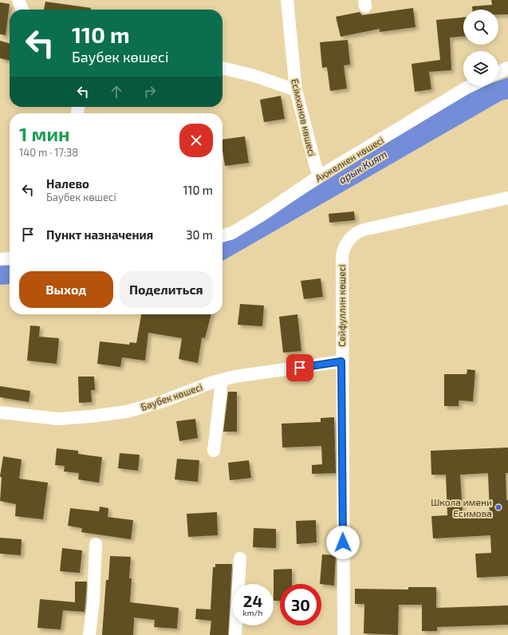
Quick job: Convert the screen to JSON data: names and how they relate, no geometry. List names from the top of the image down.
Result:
{
  "streets": {
    "street": [
      "Есімханов көшесі",
      "Ақжелкен көшесі",
      "Сейфуллин көшесі",
      "Баубек көшесі"
    ]
  },
  "crossings": [
    ["Есімханов көшесі", "Ақжелкен көшесі"],
    ["Сейфуллин көшесі", "Баубек көшесі"]
  ],
  "water": ["арык Кият"],
  "places": ["Школа имени Есимова"],
  "page": {
    "turn": ["110 m", "Баубек көшесі"],
    "heading": ["1 мин", "140 m · 17:38"],
    "list": [
      {
        "name": "Налево",
        "note": "Баубек көшесі",
        "value": "110 m"
      },
      {
        "name": "Пункт назначения",
        "value": "30 m"
      }
    ],
    "buttons": ["Выход", "Поделиться"],
    "speed": "24 km/h",
    "limit": "30"
  }
}
